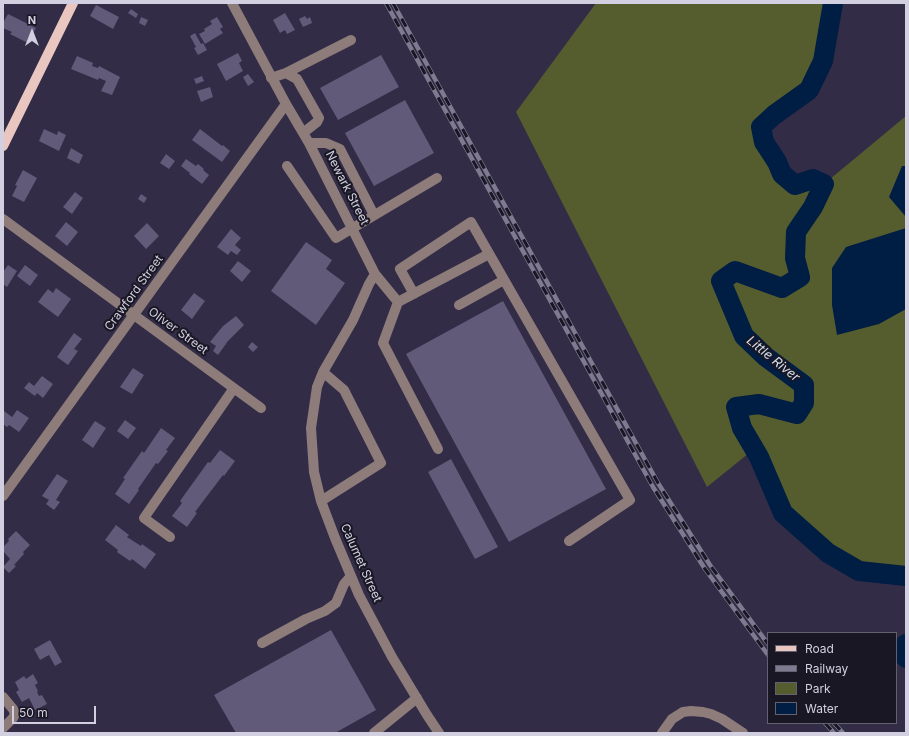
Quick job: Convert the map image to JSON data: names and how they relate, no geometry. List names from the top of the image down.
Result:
{
  "streets": {
    "street": [
      "Newark Street",
      "Crawford Street",
      "Oliver Street",
      "Calumet Street"
    ]
  },
  "crossings": [
    ["Newark Street", "Crawford Street"],
    ["Crawford Street", "Oliver Street"]
  ],
  "water": ["Little River"],
  "legend": [
    "Road",
    "Railway",
    "Park",
    "Water"
  ],
  "scale_bar": "50 m",
  "north": "top"
}
